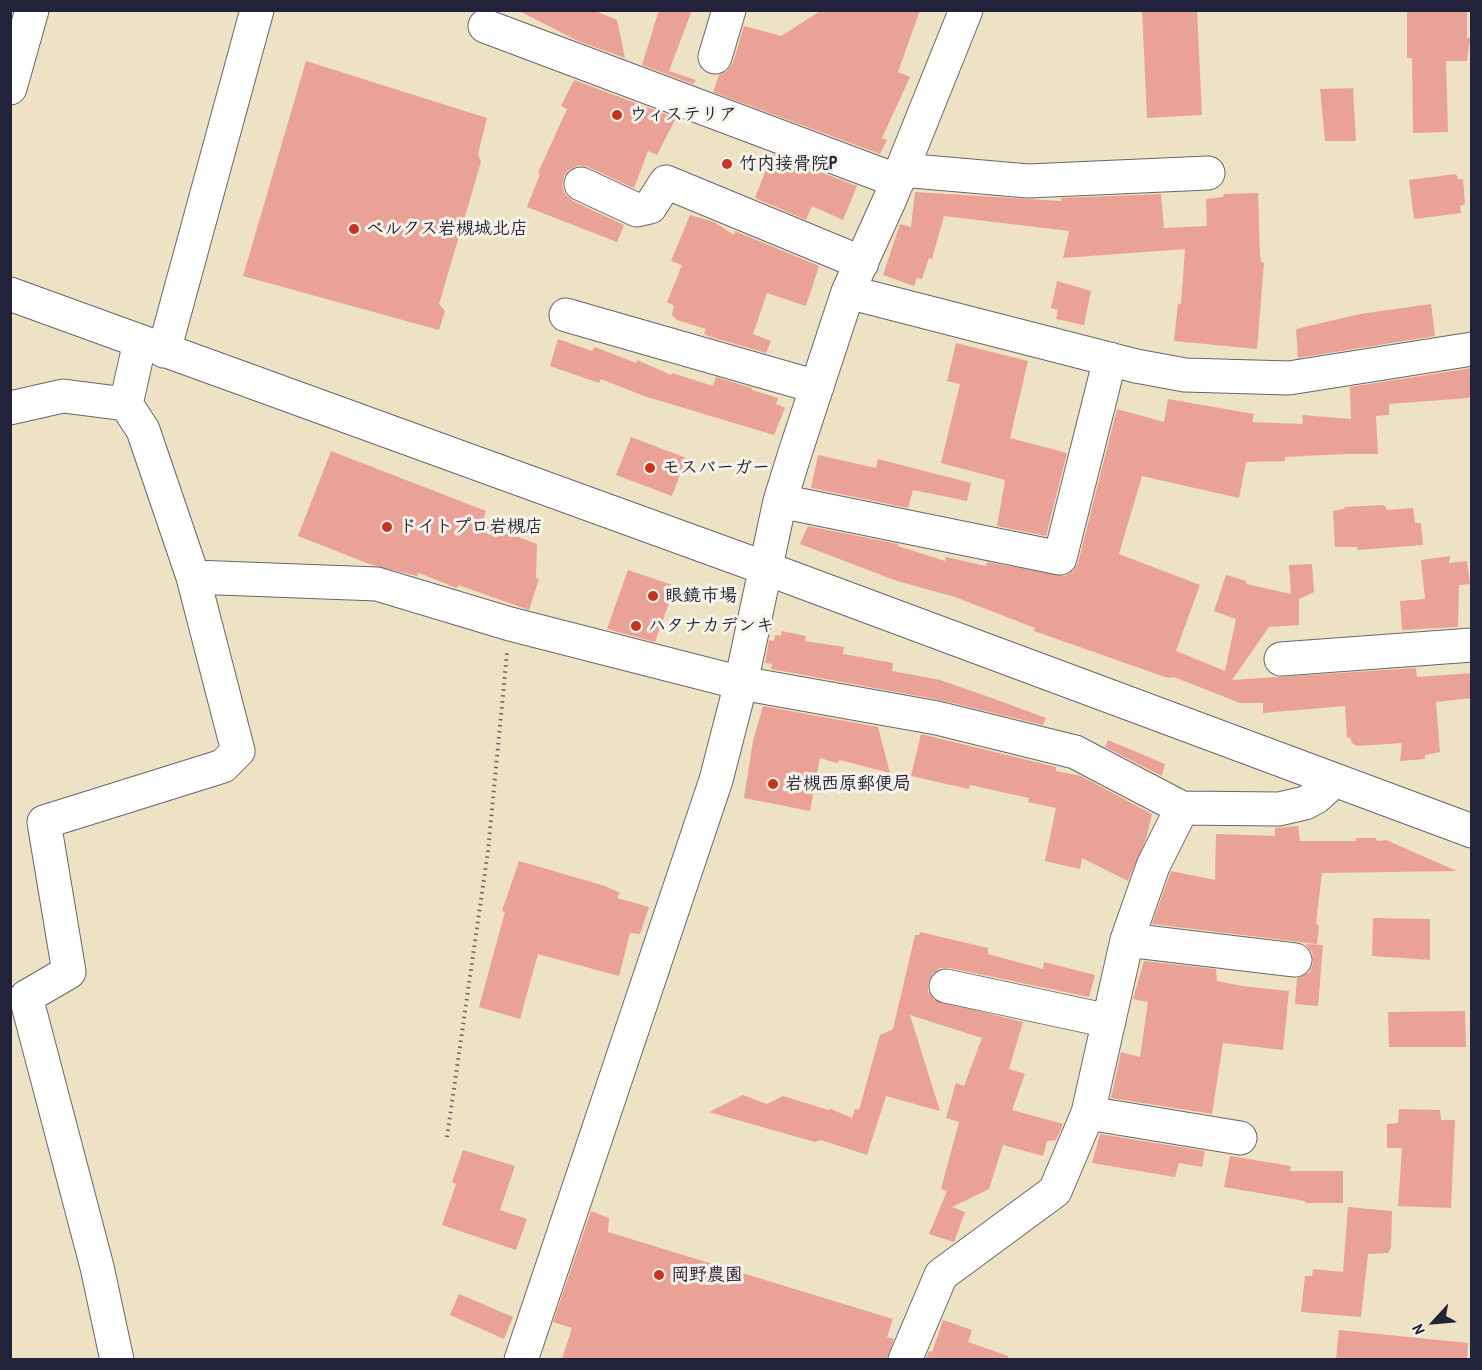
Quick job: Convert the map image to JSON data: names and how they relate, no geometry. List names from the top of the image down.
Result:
{
  "places": [
    "ウィステリア",
    "竹内接骨院P",
    "ベルクス岩槻城北店",
    "モスバーガー",
    "ドイトプロ岩槻店",
    "眼鏡市場",
    "ハタナカデンキ",
    "岩槻西原郵便局",
    "岡野農園"
  ],
  "north": "bottom left"
}
